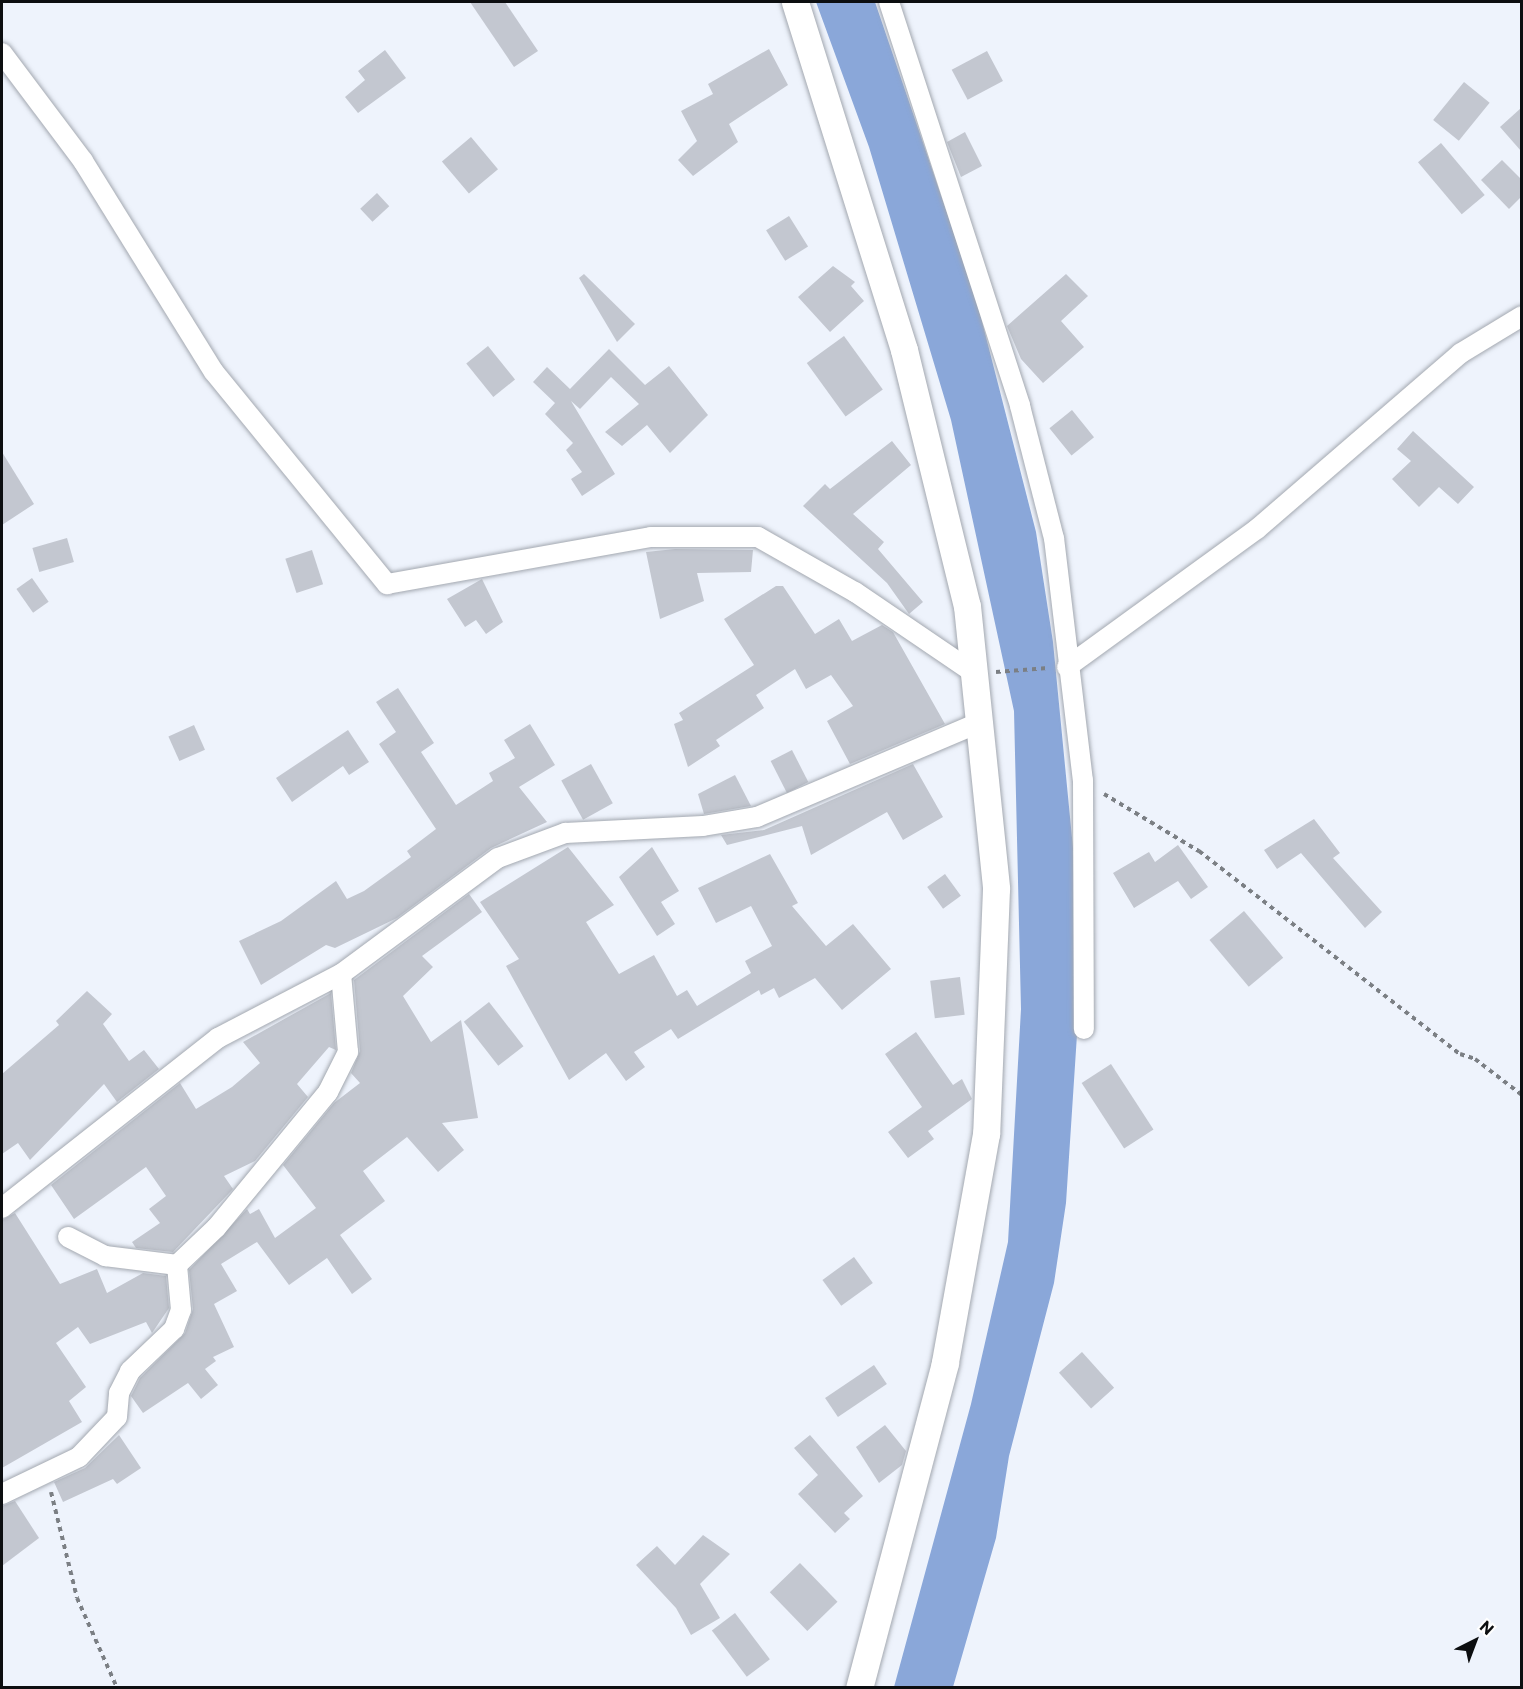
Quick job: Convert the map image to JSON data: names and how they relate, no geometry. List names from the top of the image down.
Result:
{
  "north": "top right"
}
